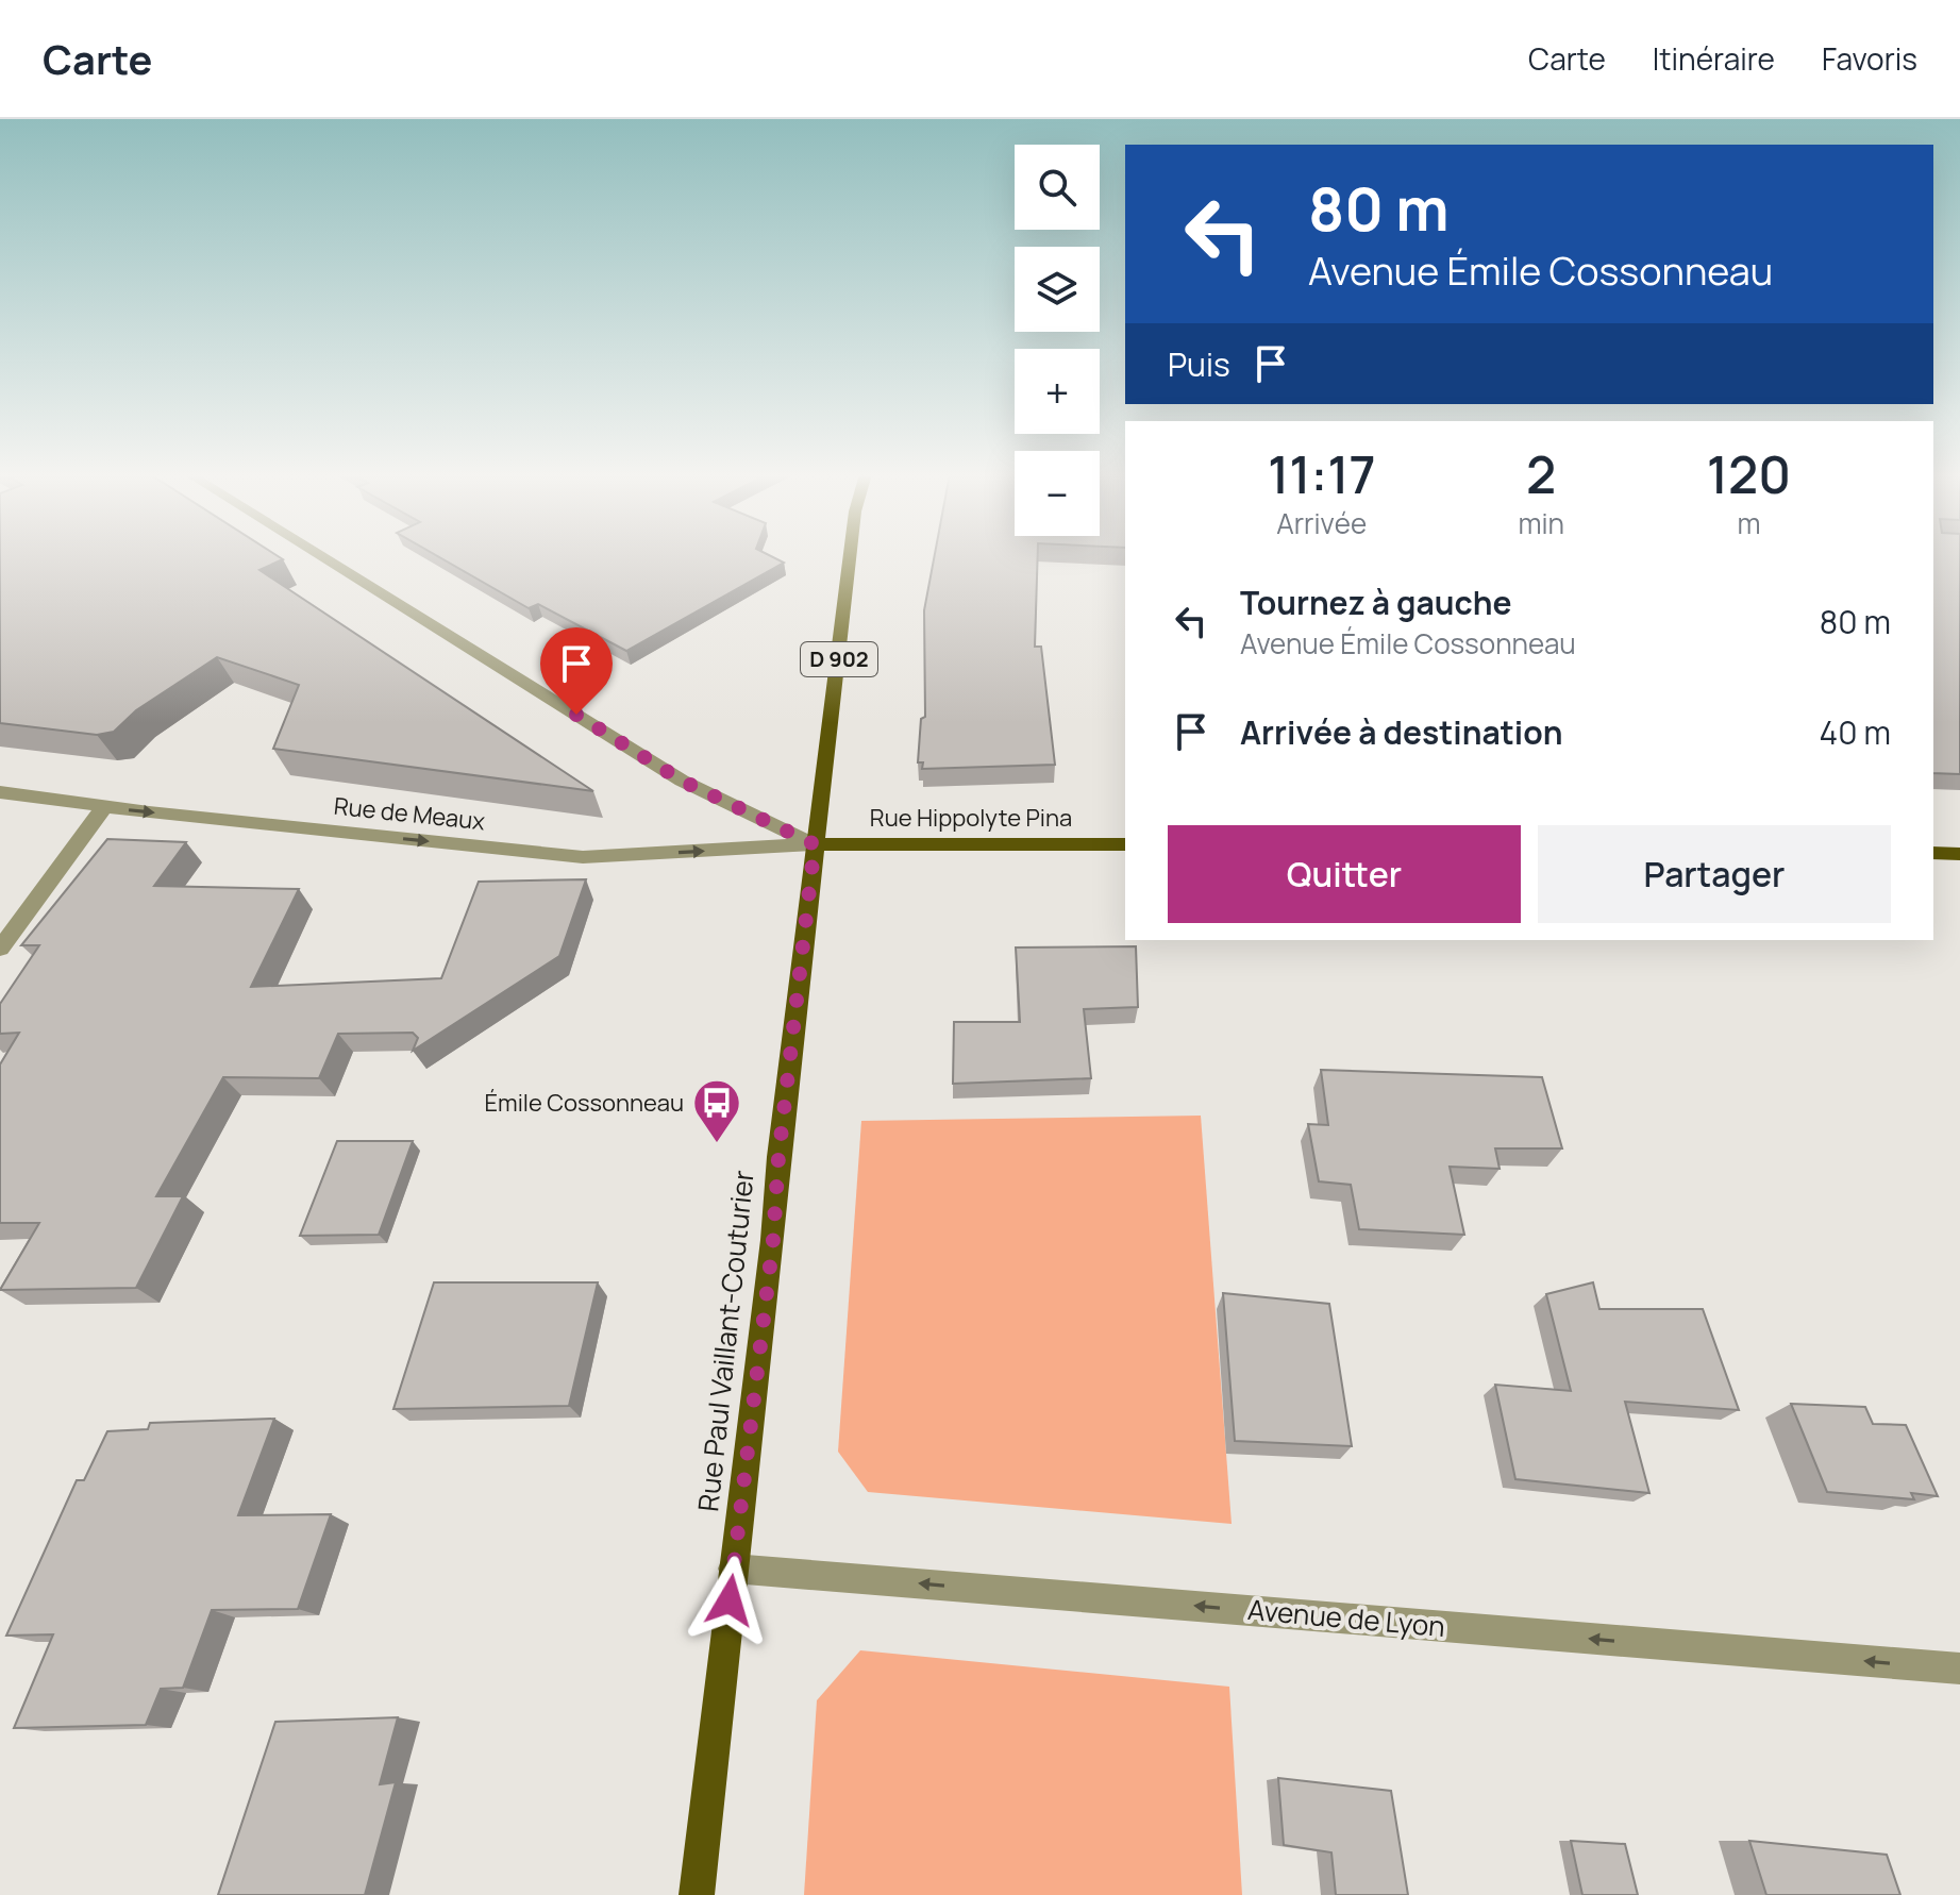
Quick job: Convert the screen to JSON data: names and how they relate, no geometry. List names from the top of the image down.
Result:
{
  "streets": {
    "main road": ["D 902", "Rue Hippolyte Pina", "Rue Paul Vaillant-Couturier"],
    "street": ["Rue de Meaux", "Avenue de Lyon"]
  },
  "crossings": [
    ["D 902", "Rue de Meaux"],
    ["D 902", "Rue Hippolyte Pina"],
    ["D 902", "Rue Paul Vaillant-Couturier"],
    ["Rue de Meaux", "Rue Hippolyte Pina"],
    ["Rue de Meaux", "Rue Paul Vaillant-Couturier"],
    ["Rue Hippolyte Pina", "Rue Paul Vaillant-Couturier"],
    ["Rue Paul Vaillant-Couturier", "Avenue de Lyon"]
  ],
  "one_way": ["Rue de Meaux", "Avenue de Lyon"],
  "places": {
    "bus stop": ["Émile Cossonneau"]
  },
  "page": {
    "header": "Carte",
    "nav": ["Carte", "Itinéraire", "Favoris"],
    "map_buttons": ["+", "−"],
    "turn": ["80 m", "Avenue Émile Cossonneau"],
    "then": "Puis",
    "eta": [
      "11:17",
      "Arrivée",
      "2",
      "min",
      "120",
      "m"
    ],
    "list": [
      {
        "name": "Tournez à gauche",
        "note": "Avenue Émile Cossonneau",
        "value": "80 m"
      },
      {
        "name": "Arrivée à destination",
        "value": "40 m"
      }
    ],
    "buttons": ["Quitter", "Partager"]
  }
}
